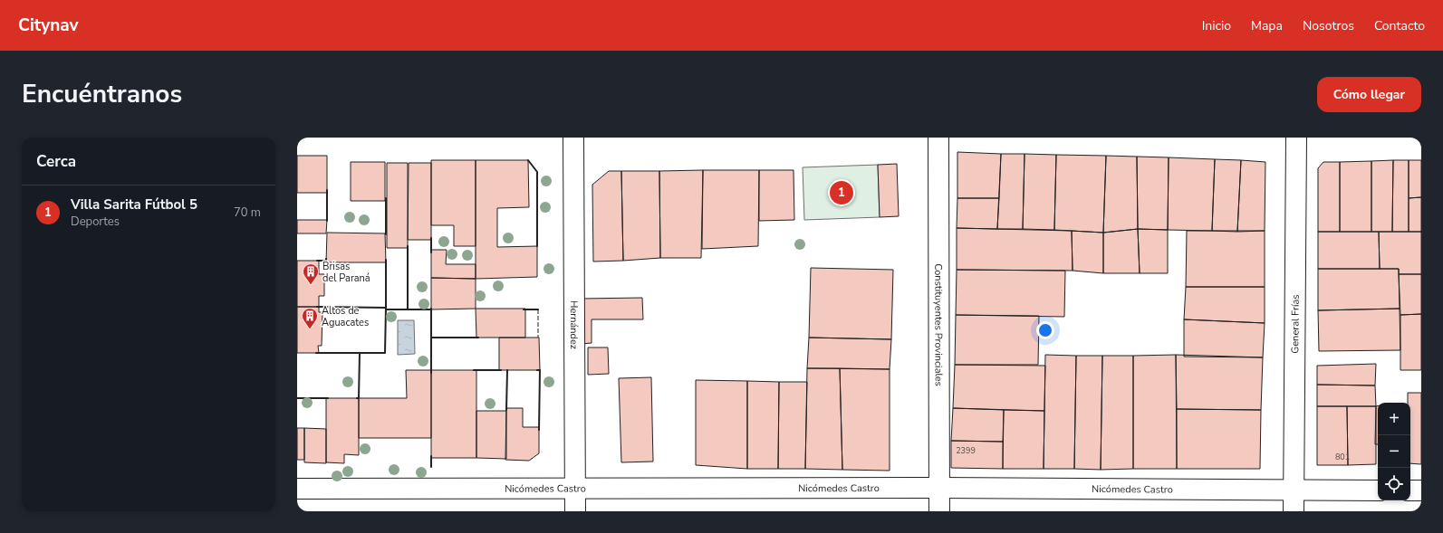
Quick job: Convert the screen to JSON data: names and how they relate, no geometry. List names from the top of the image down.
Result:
{
  "streets": {
    "street": [
      "General Frías",
      "Hernández",
      "Constituyentes Provinciales",
      "Nicómedes Castro"
    ]
  },
  "crossings": [
    ["General Frías", "Nicómedes Castro"],
    ["Hernández", "Nicómedes Castro"],
    ["Constituyentes Provinciales", "Nicómedes Castro"]
  ],
  "places": {
    "building": ["Brisas del Paraná", "Altos de Aguacates"]
  },
  "house_numbers": ["2399", "801"],
  "page": {
    "header": "Citynav",
    "nav": [
      "Inicio",
      "Mapa",
      "Nosotros",
      "Contacto"
    ],
    "title": "Encuéntranos",
    "buttons": "Cómo llegar",
    "heading": "Cerca",
    "pins": "1",
    "list": [
      {
        "mark": "1",
        "name": "Villa Sarita Fútbol 5",
        "note": "Deportes",
        "value": "70 m"
      }
    ],
    "map_buttons": ["+", "−"]
  }
}
